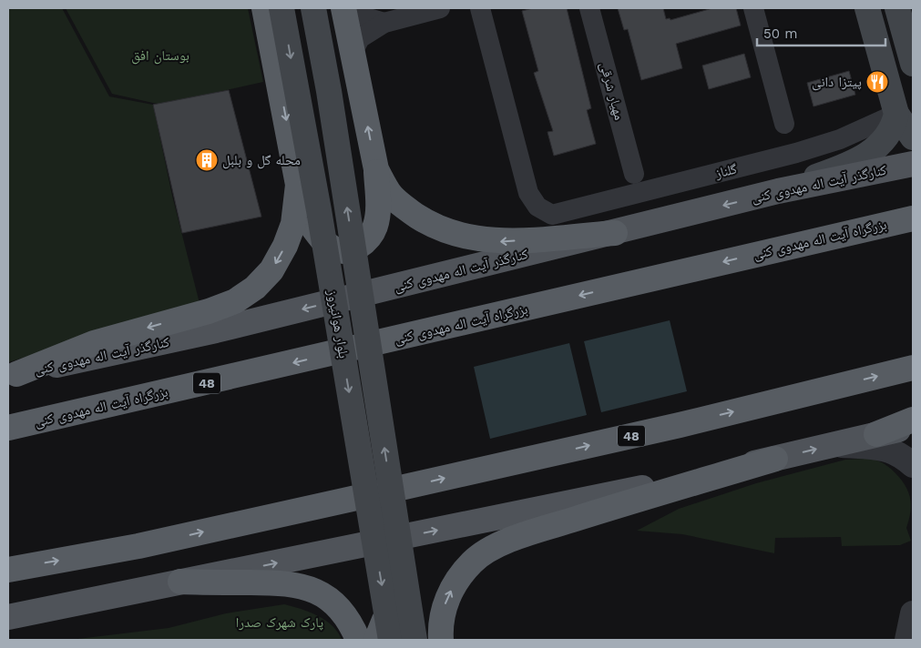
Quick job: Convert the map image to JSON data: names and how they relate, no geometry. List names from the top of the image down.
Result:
{
  "streets": {
    "highway": ["بزرگراه آیت اله مهدوی کنی", "48"],
    "main road": ["کنارگذر آیت اله مهدوی کنی", "بلوار هوانیروز"],
    "street": ["مهیار شرقی", "گلناز"]
  },
  "one_way": ["کنارگذر آیت اله مهدوی کنی"],
  "parks": ["بوستان افق", "پارک شهرک صدرا"],
  "places": {
    "restaurant": ["پیتزا دانی"],
    "building": ["محله گل و بلبل"]
  },
  "scale_bar": "50 m"
}
